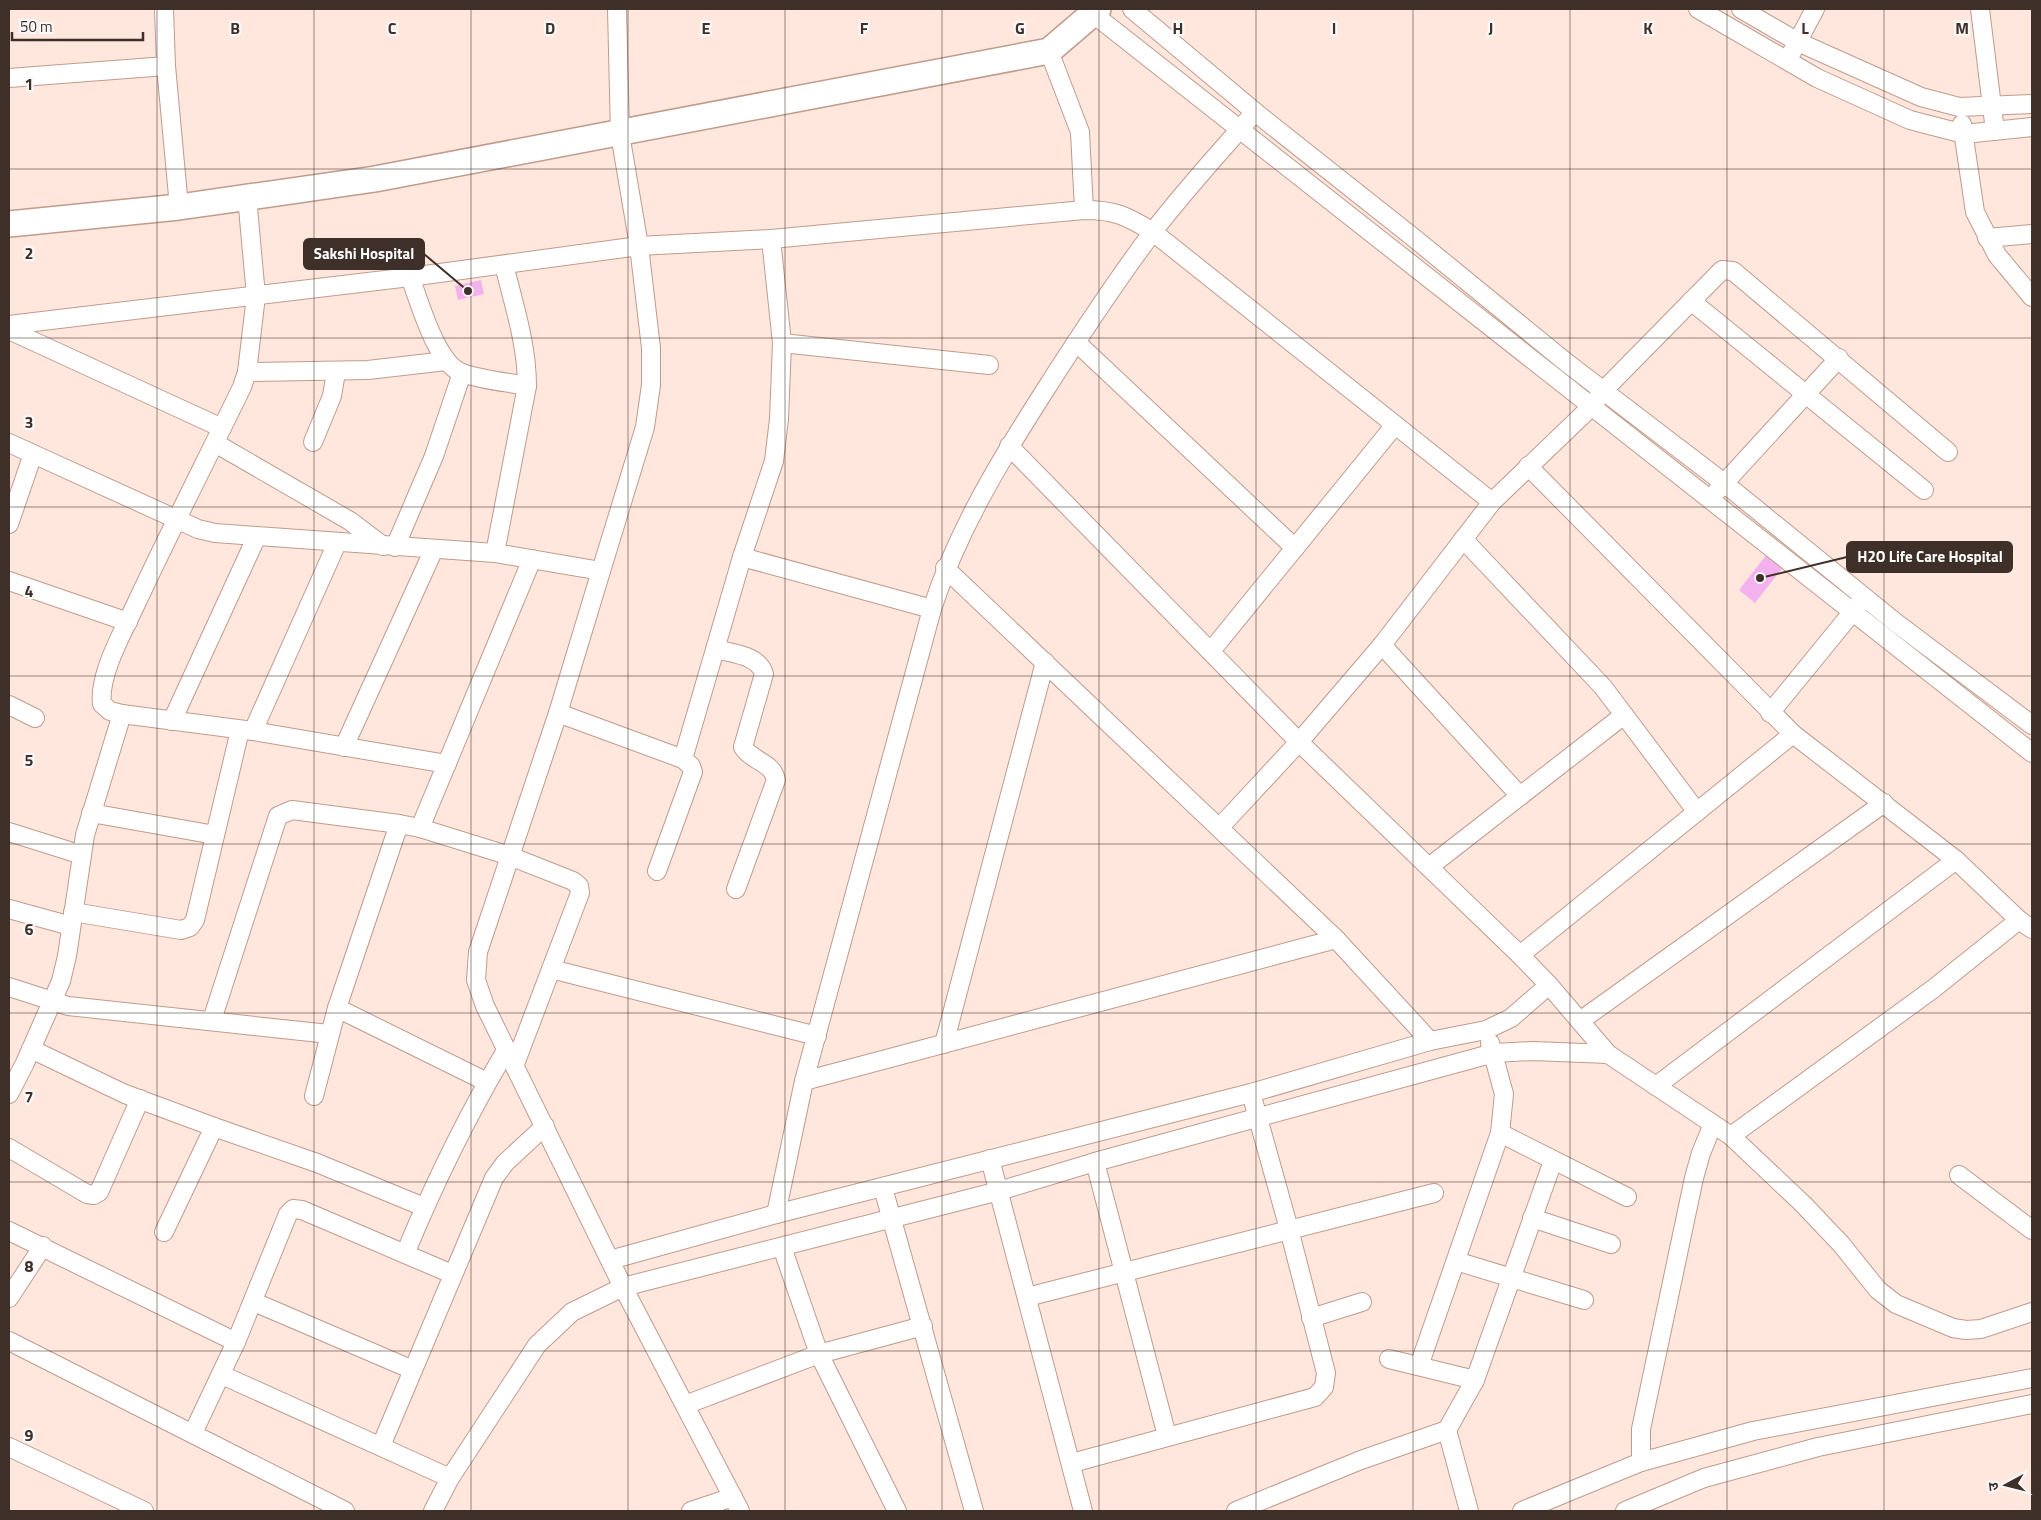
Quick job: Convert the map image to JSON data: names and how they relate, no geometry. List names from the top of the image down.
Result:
{
  "places": ["Sakshi Hospital", "H2O Life Care Hospital"],
  "scale_bar": "50 m",
  "north": "left",
  "grid": {
    "columns": [
      "B",
      "C",
      "D",
      "E",
      "F",
      "G",
      "H",
      "I",
      "J",
      "K",
      "L",
      "M"
    ],
    "rows": [
      "1",
      "2",
      "3",
      "4",
      "5",
      "6",
      "7",
      "8",
      "9"
    ]
  }
}
